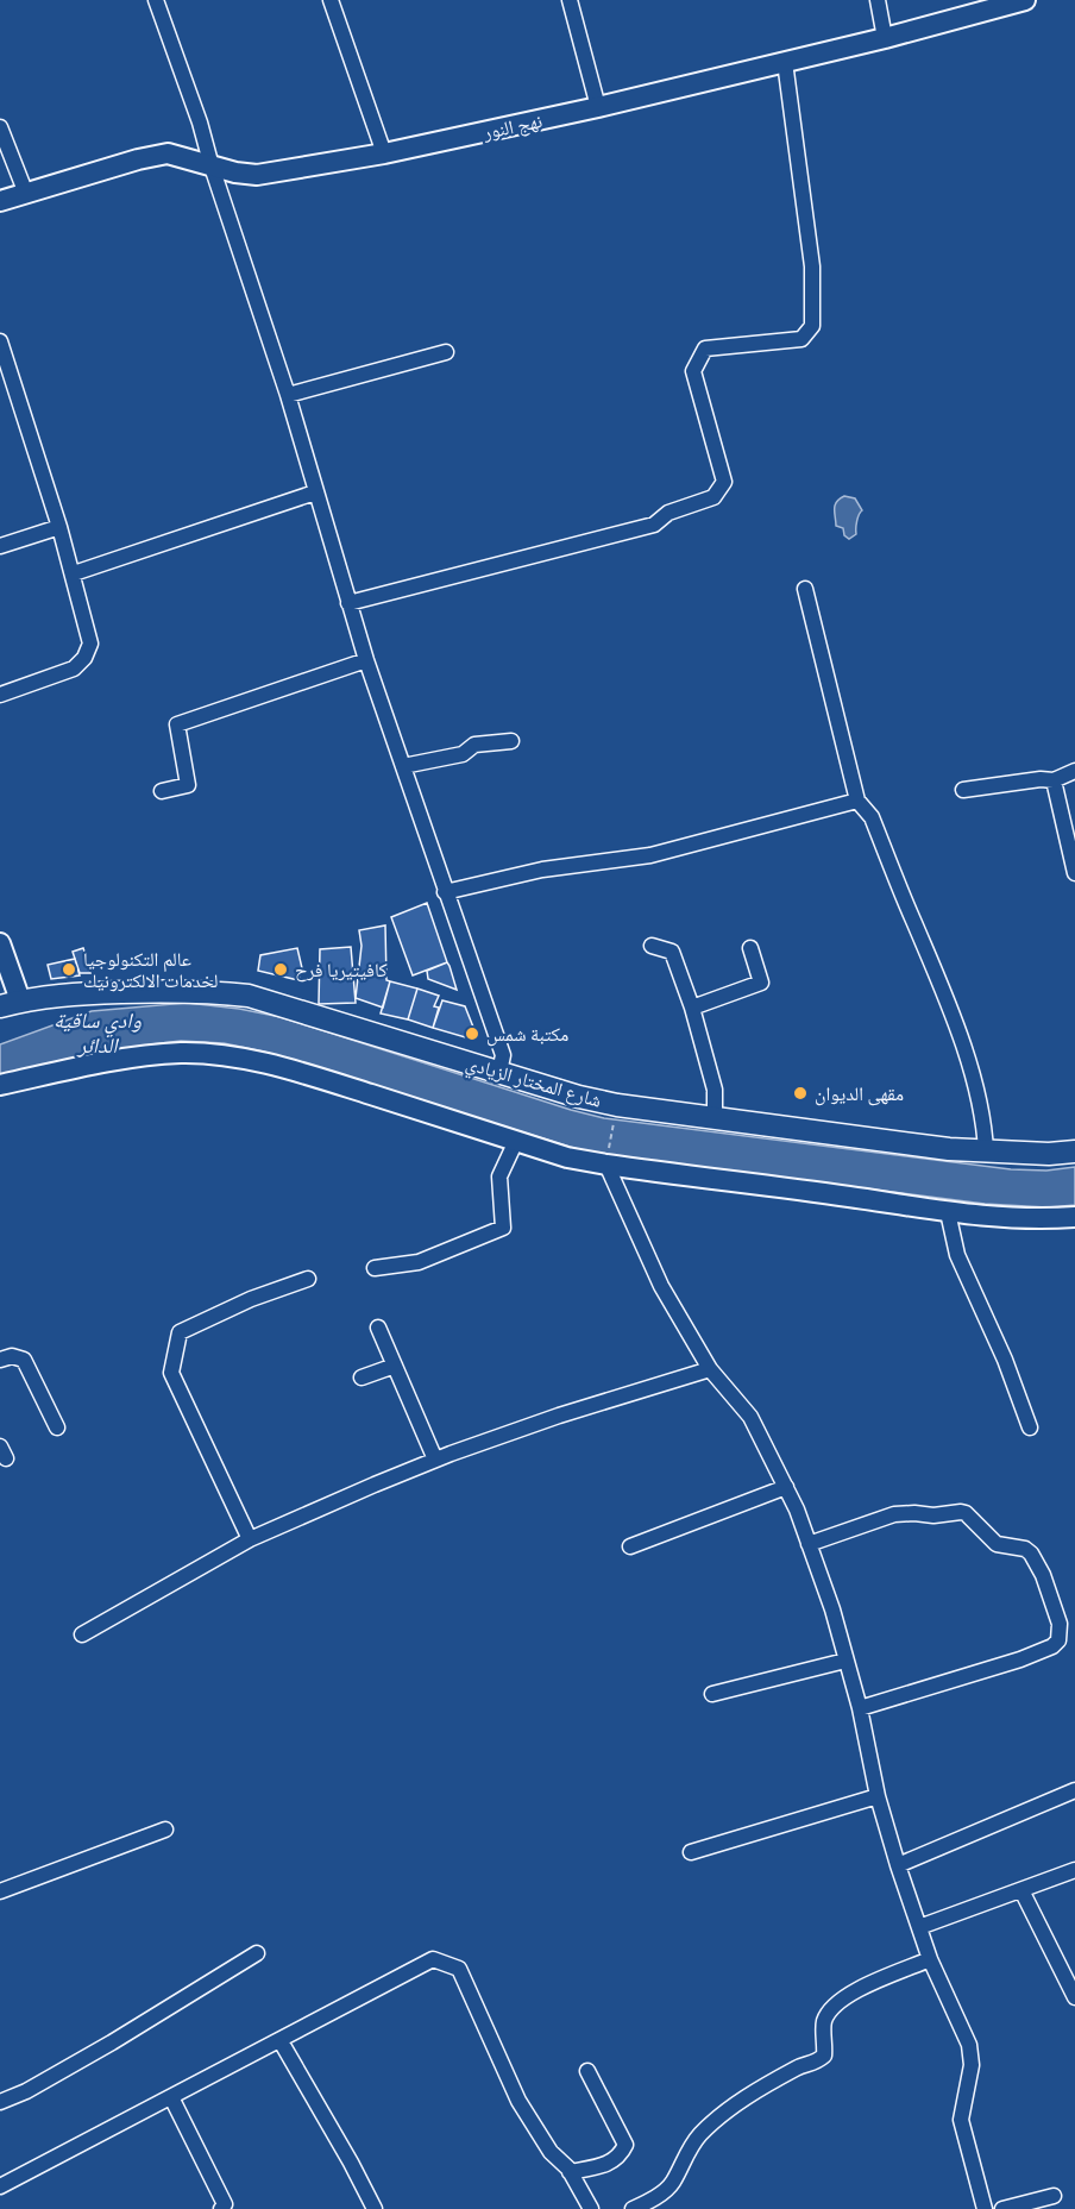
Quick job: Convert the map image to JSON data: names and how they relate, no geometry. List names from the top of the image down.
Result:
{
  "streets": {
    "main road": ["شارع المختار الزيادي"],
    "street": ["نهج النور"]
  },
  "water": ["وادي ساقية الدائر"],
  "places": [
    "عالم التكنولوجيا لخدمات الالكترونيك",
    "كافيتيريا فرح",
    "مكتبة شمس",
    "مقهى الديوان"
  ]
}
